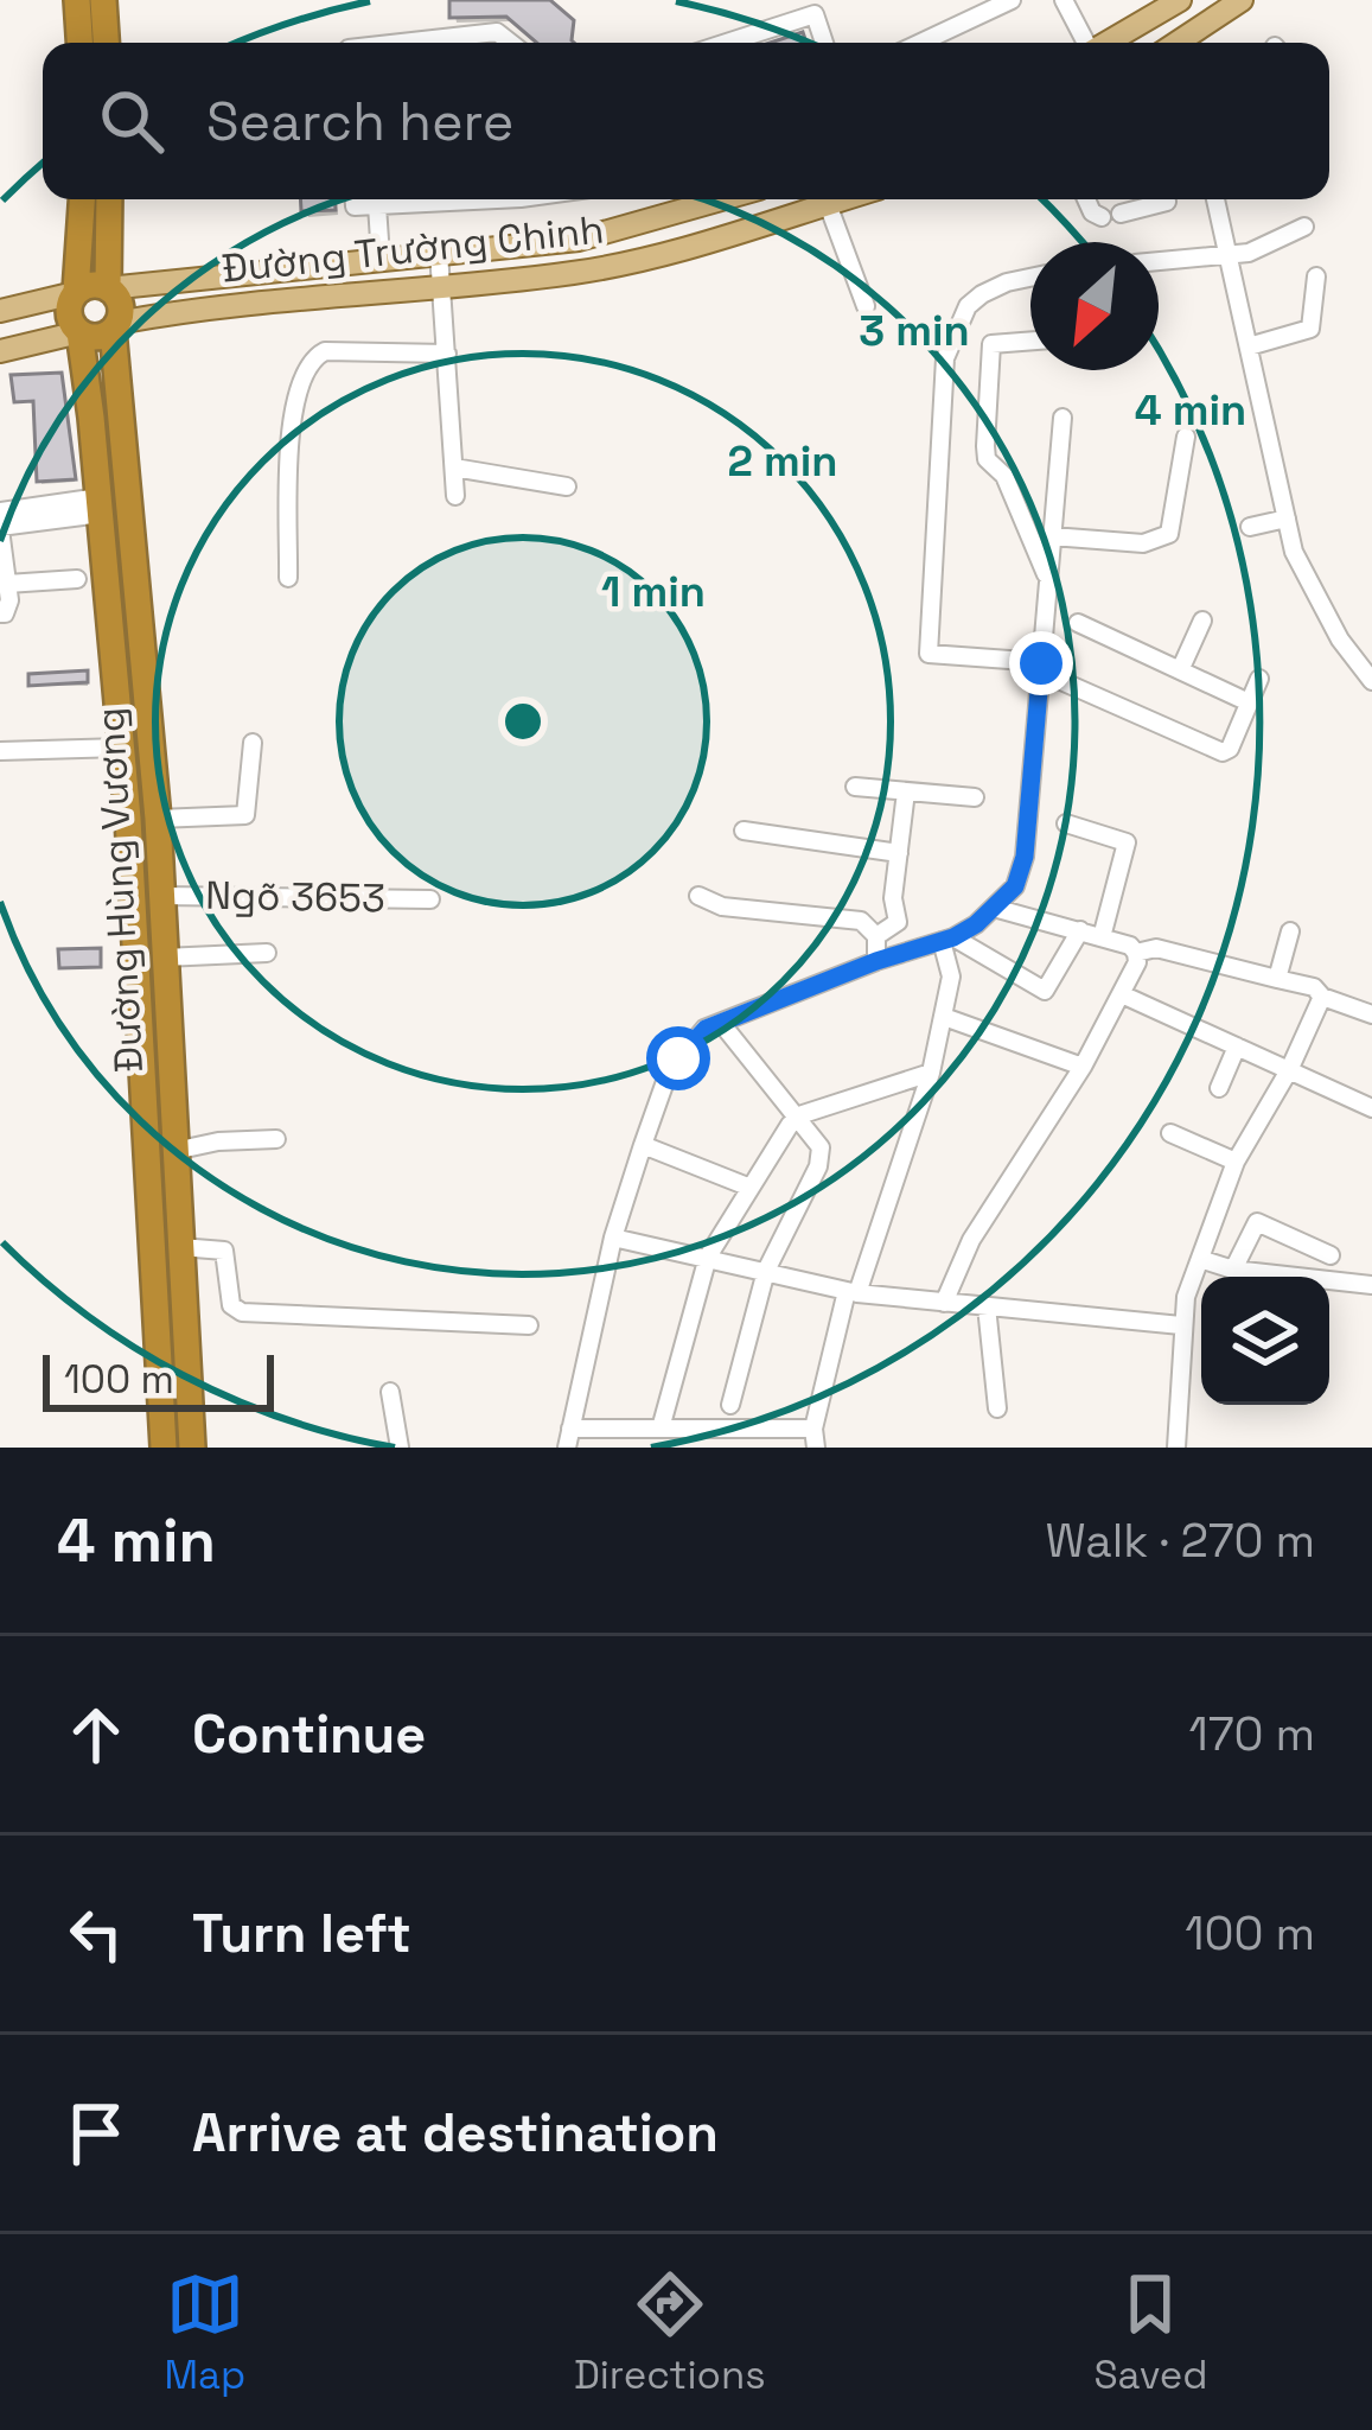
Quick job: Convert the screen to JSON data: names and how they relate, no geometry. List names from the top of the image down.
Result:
{
  "streets": {
    "highway": ["Đường Hùng Vương"],
    "main road": ["Đường Trường Chinh"],
    "street": ["Ngõ 3653"]
  },
  "crossings": [
    ["Đường Trường Chinh", "Đường Hùng Vương"],
    ["Đường Hùng Vương", "Ngõ 3653"]
  ],
  "scale_bar": "100 m",
  "north": "bottom left",
  "page": {
    "search": "Search here",
    "scale": "100 m",
    "heading": ["4 min", "Walk · 270 m"],
    "list": [
      ["Continue", "170 m"],
      ["Turn left", "100 m"],
      "Arrive at destination"
    ],
    "nav": ["Map", "Directions", "Saved"]
  },
  "rings": [
    "3 min",
    "4 min",
    "2 min",
    "1 min"
  ]
}
